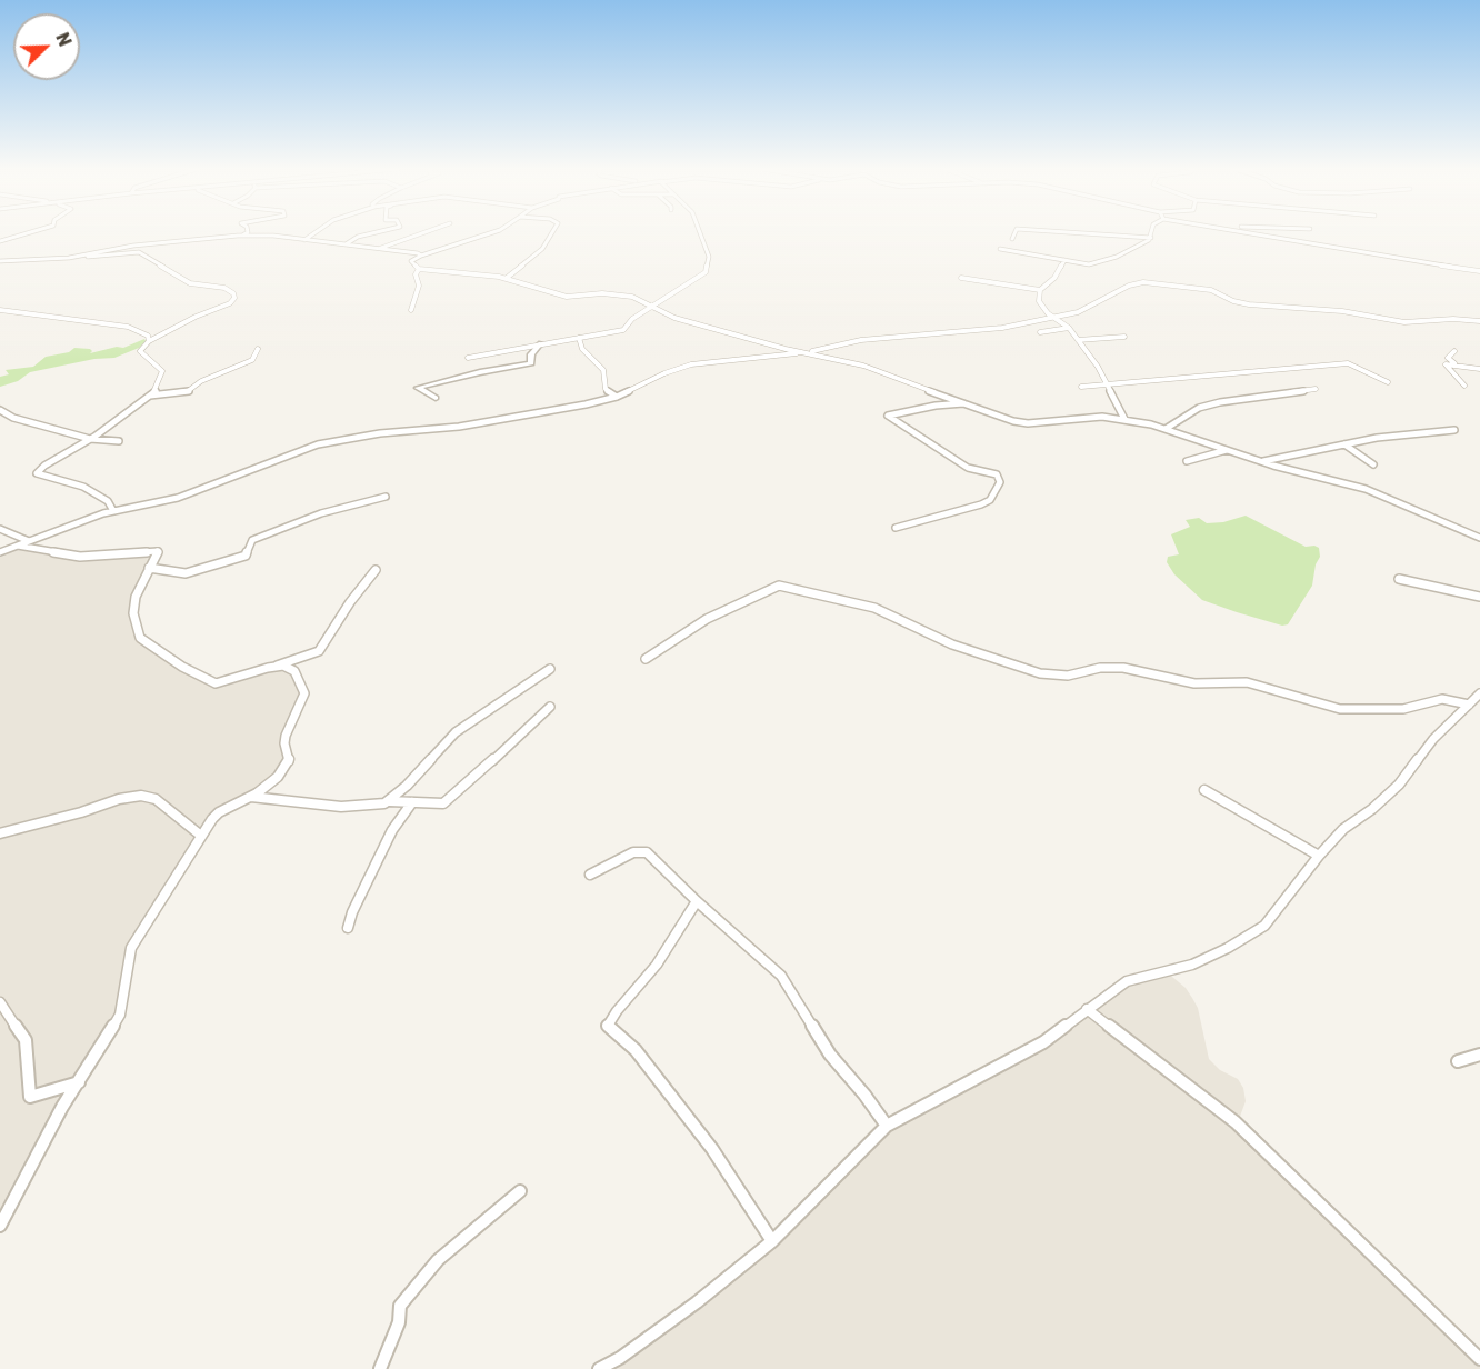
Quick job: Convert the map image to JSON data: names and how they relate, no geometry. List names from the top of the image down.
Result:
{
  "north": "top right"
}
